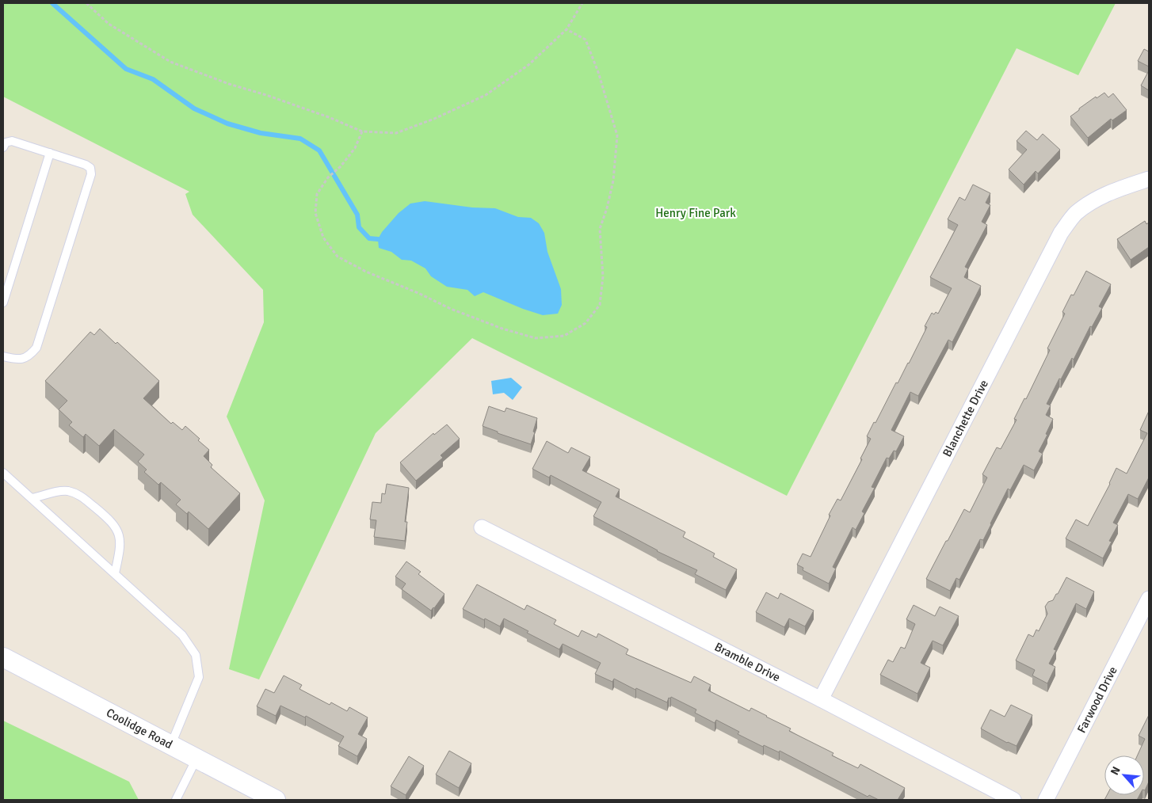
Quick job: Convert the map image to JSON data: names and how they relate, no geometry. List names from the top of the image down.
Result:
{
  "streets": {
    "street": [
      "Blanchette Drive",
      "Bramble Drive",
      "Farwood Drive",
      "Coolidge Road"
    ]
  },
  "crossings": [
    ["Blanchette Drive", "Bramble Drive"]
  ],
  "parks": ["Henry Fine Park"],
  "north": "top left"
}
